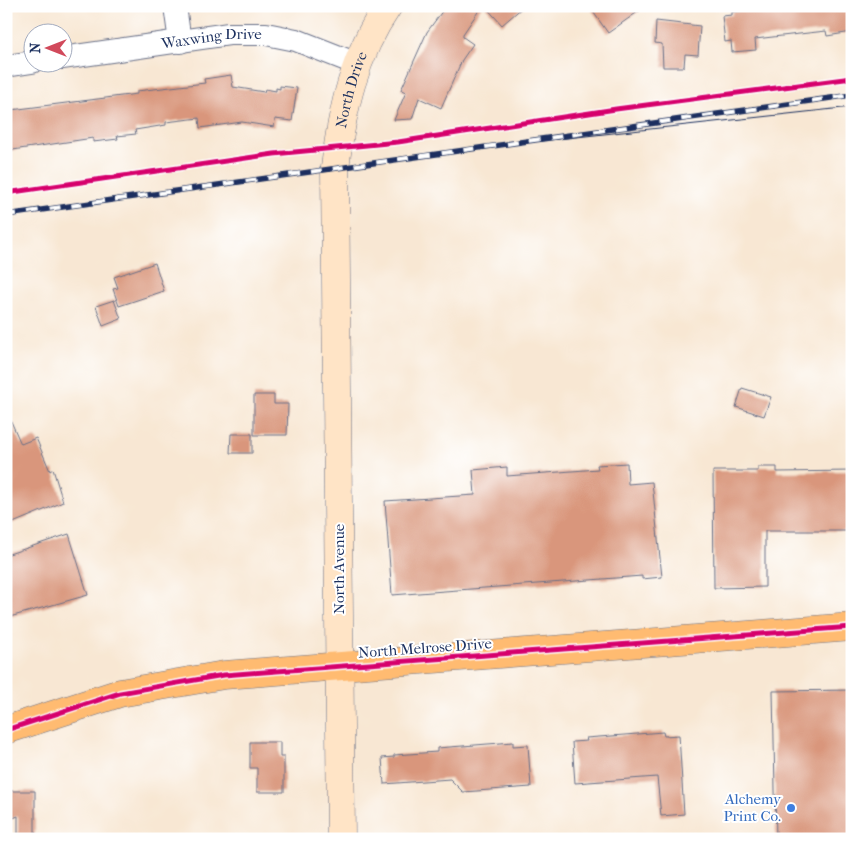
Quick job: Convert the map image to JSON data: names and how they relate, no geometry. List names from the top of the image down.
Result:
{
  "streets": {
    "main road": ["North Drive", "North Avenue", "North Melrose Drive"],
    "street": ["Waxwing Drive"]
  },
  "crossings": [
    ["Waxwing Drive", "North Drive"],
    ["North Drive", "North Avenue"],
    ["North Avenue", "North Melrose Drive"]
  ],
  "places": ["Alchemy Print Co."],
  "north": "left"
}
